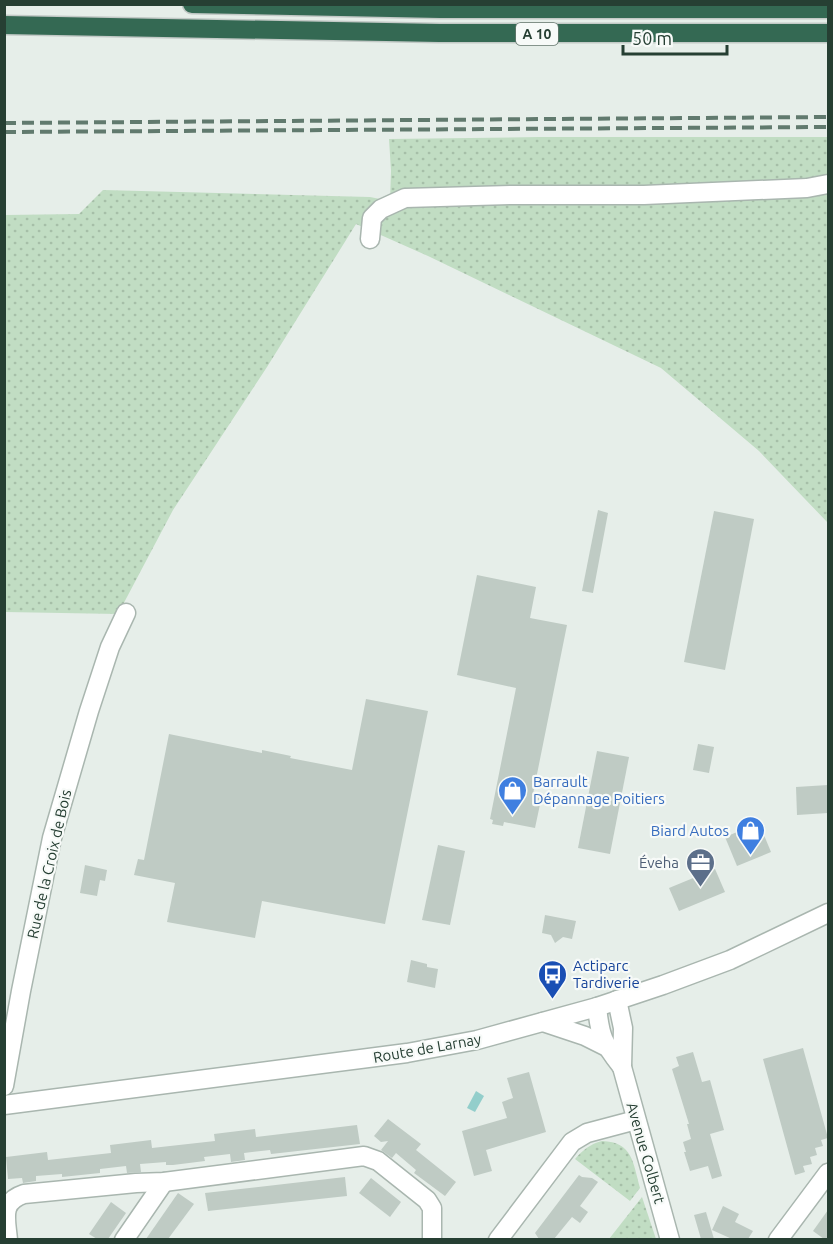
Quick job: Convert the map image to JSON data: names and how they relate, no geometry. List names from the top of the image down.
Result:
{
  "streets": {
    "highway": ["A 10"],
    "street": ["Rue de la Croix de Bois", "Route de Larnay", "Avenue Colbert"]
  },
  "crossings": [
    ["Route de Larnay", "Avenue Colbert"]
  ],
  "places": {
    "shop": ["Barrault Dépannage Poitiers", "Biard Autos"],
    "office": ["Éveha"],
    "bus stop": ["Actiparc Tardiverie"]
  },
  "scale_bar": "50 m"
}
